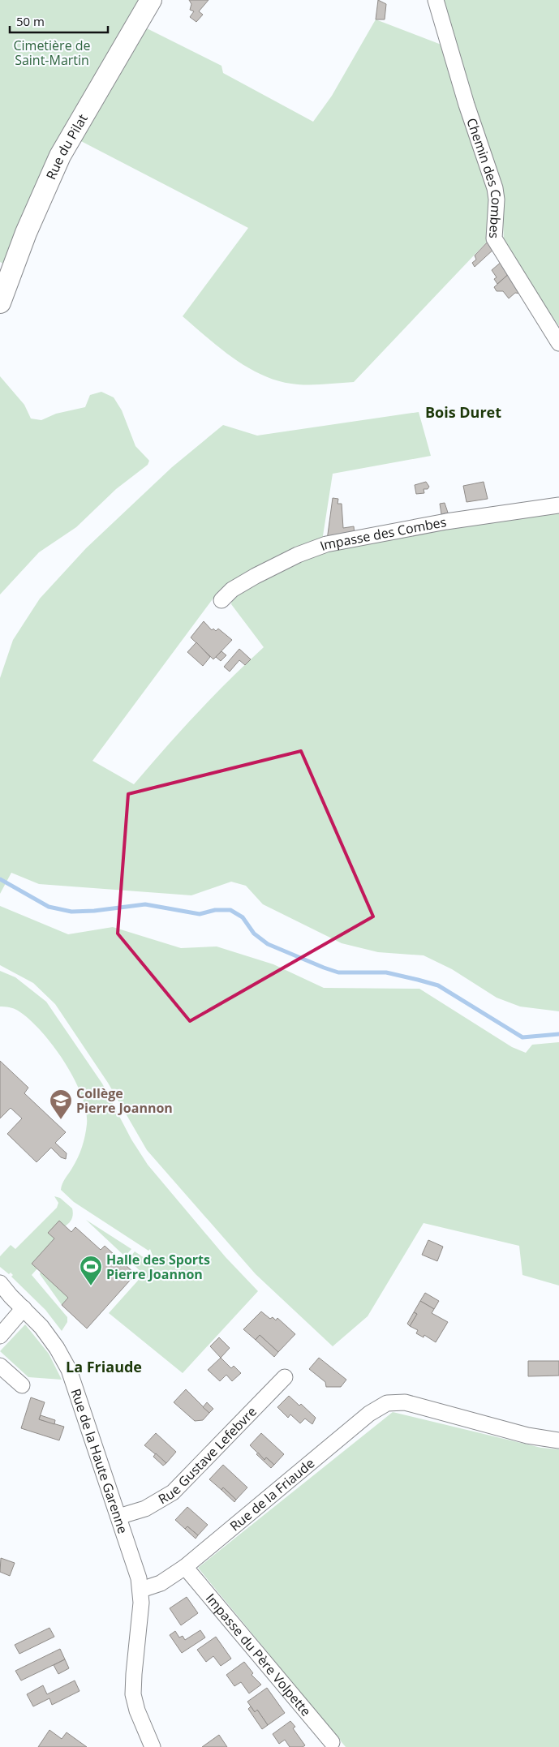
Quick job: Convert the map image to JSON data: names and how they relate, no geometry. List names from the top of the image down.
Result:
{
  "streets": {
    "main road": ["Rue du Pilat"],
    "street": [
      "Chemin des Combes",
      "Impasse des Combes",
      "Rue Gustave Lefebvre",
      "Rue de la Haute Garenne",
      "Rue de la Friaude",
      "Impasse du Père Volpette"
    ]
  },
  "crossings": [
    ["Rue Gustave Lefebvre", "Rue de la Haute Garenne"],
    ["Rue de la Haute Garenne", "Rue de la Friaude"],
    ["Rue de la Friaude", "Impasse du Père Volpette"]
  ],
  "districts": ["Bois Duret", "La Friaude"],
  "parks": ["Cimetière de Saint-Martin"],
  "places": {
    "school or university": ["Collège Pierre Joannon"],
    "sports": ["Halle des Sports Pierre Joannon"]
  },
  "scale_bar": "50 m"
}
